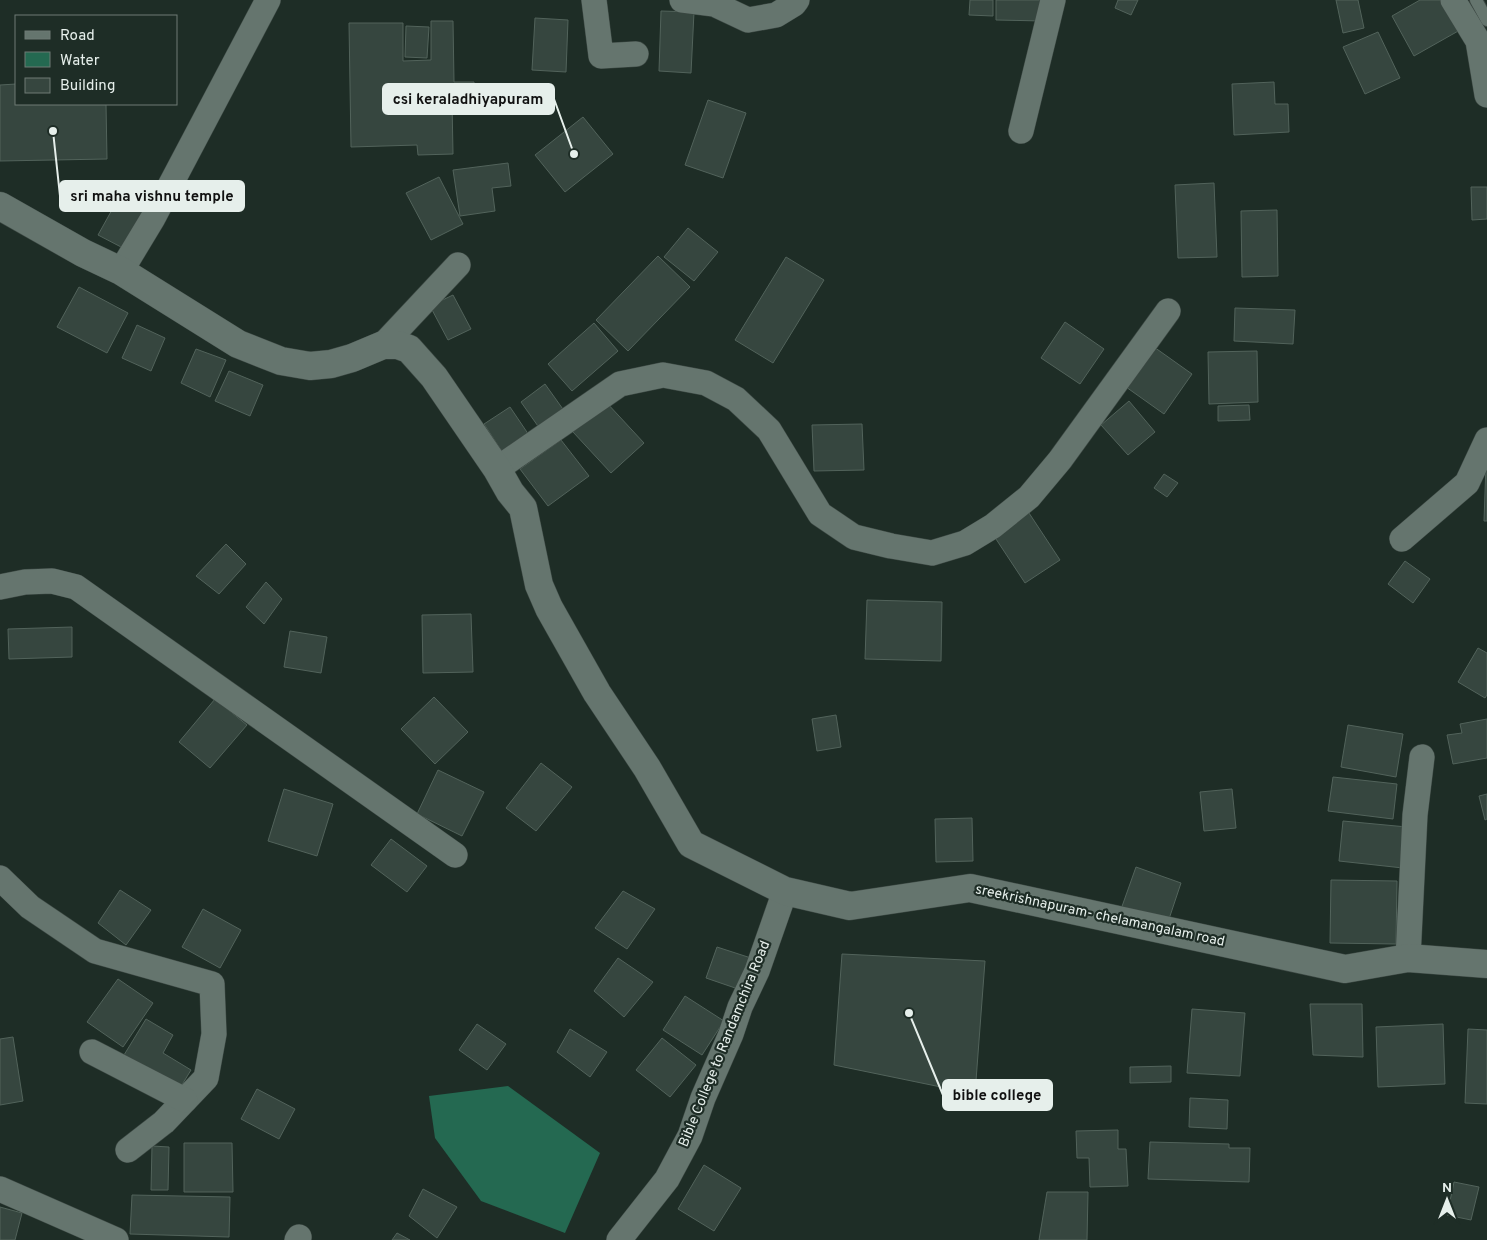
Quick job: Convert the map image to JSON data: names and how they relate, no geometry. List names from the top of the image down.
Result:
{
  "streets": {
    "street": ["sreekrishnapuram- chelamangalam road", "Bible College to Randamchira Road"]
  },
  "crossings": [
    ["sreekrishnapuram- chelamangalam road", "Bible College to Randamchira Road"]
  ],
  "places": ["sri maha vishnu temple", "csi keraladhiyapuram", "bible college"],
  "legend": ["Road", "Water", "Building"],
  "north": "top"
}
